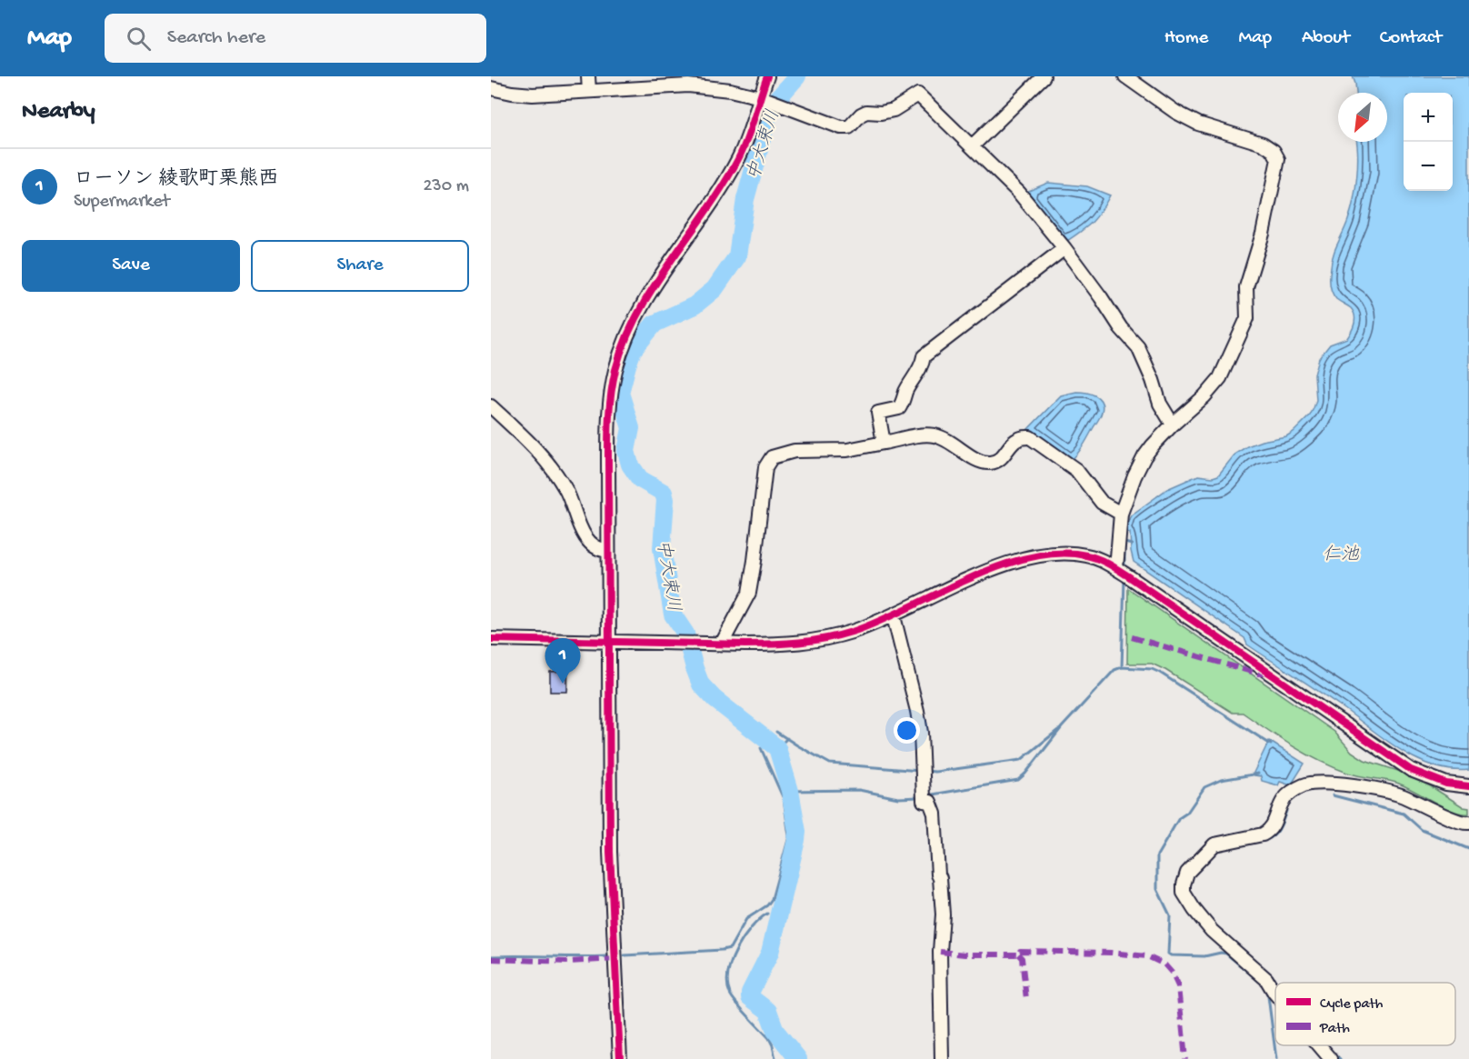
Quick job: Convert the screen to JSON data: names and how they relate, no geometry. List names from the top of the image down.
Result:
{
  "water": ["中大束川", "仁池"],
  "legend": ["Cycle path", "Path"],
  "north": "bottom left",
  "page": {
    "header": "Map",
    "search": "Search here",
    "nav": [
      "Home",
      "Map",
      "About",
      "Contact"
    ],
    "heading": "Nearby",
    "map_buttons": ["+", "−"],
    "list": [
      {
        "mark": "1",
        "name": "ローソン 綾歌町栗熊西",
        "note": "Supermarket",
        "value": "230 m"
      }
    ],
    "buttons": ["Save", "Share"],
    "pins": "1"
  }
}
